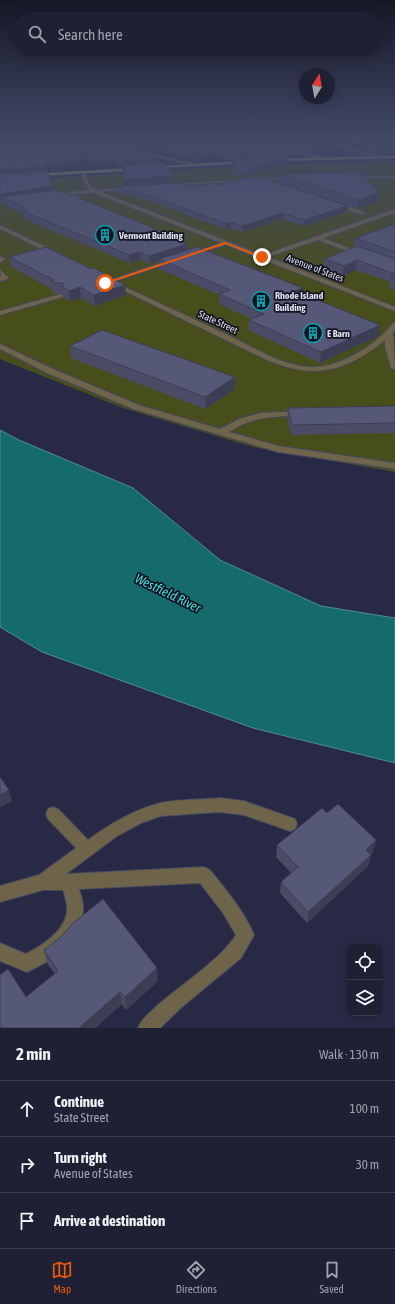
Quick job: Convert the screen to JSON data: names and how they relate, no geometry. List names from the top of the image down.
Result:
{
  "streets": {
    "street": ["Avenue of States", "State Street"]
  },
  "water": ["Westfield River"],
  "places": {
    "building": ["Vermont Building", "Rhode Island Building", "E Barn"]
  },
  "north": "top",
  "page": {
    "search": "Search here",
    "heading": ["2 min", "Walk · 130 m"],
    "list": [
      ["Continue", "State Street", "100 m"],
      ["Turn right", "Avenue of States", "30 m"],
      "Arrive at destination"
    ],
    "nav": ["Map", "Directions", "Saved"]
  }
}
